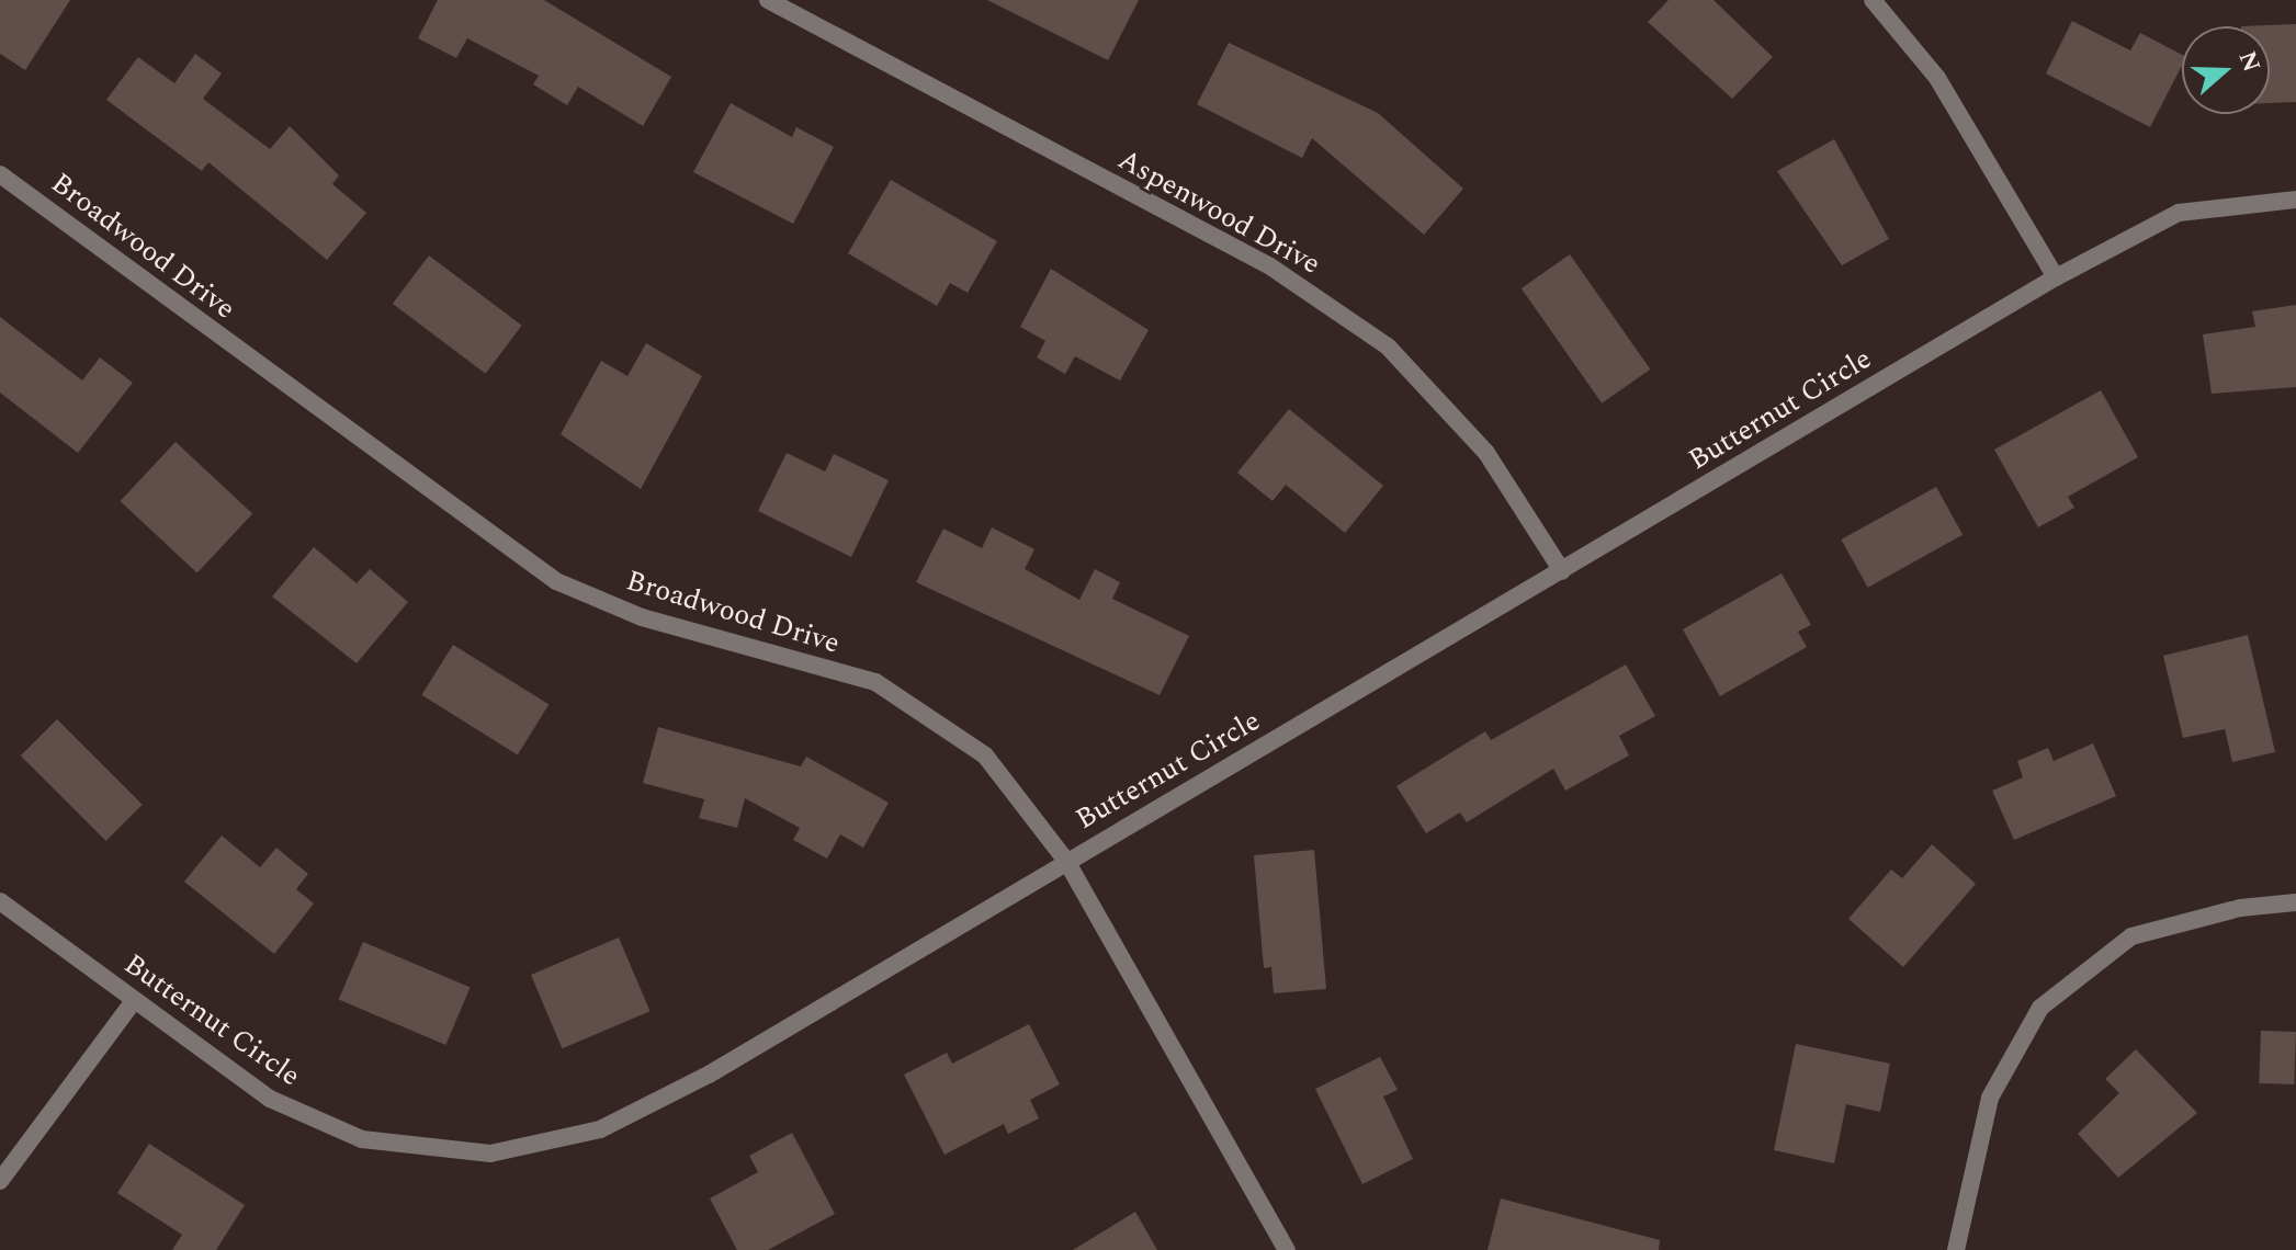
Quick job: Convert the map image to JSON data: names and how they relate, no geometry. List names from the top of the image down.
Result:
{
  "streets": {
    "street": ["Aspenwood Drive", "Broadwood Drive", "Butternut Circle"]
  },
  "crossings": [
    ["Aspenwood Drive", "Butternut Circle"],
    ["Broadwood Drive", "Butternut Circle"]
  ],
  "north": "right"
}
